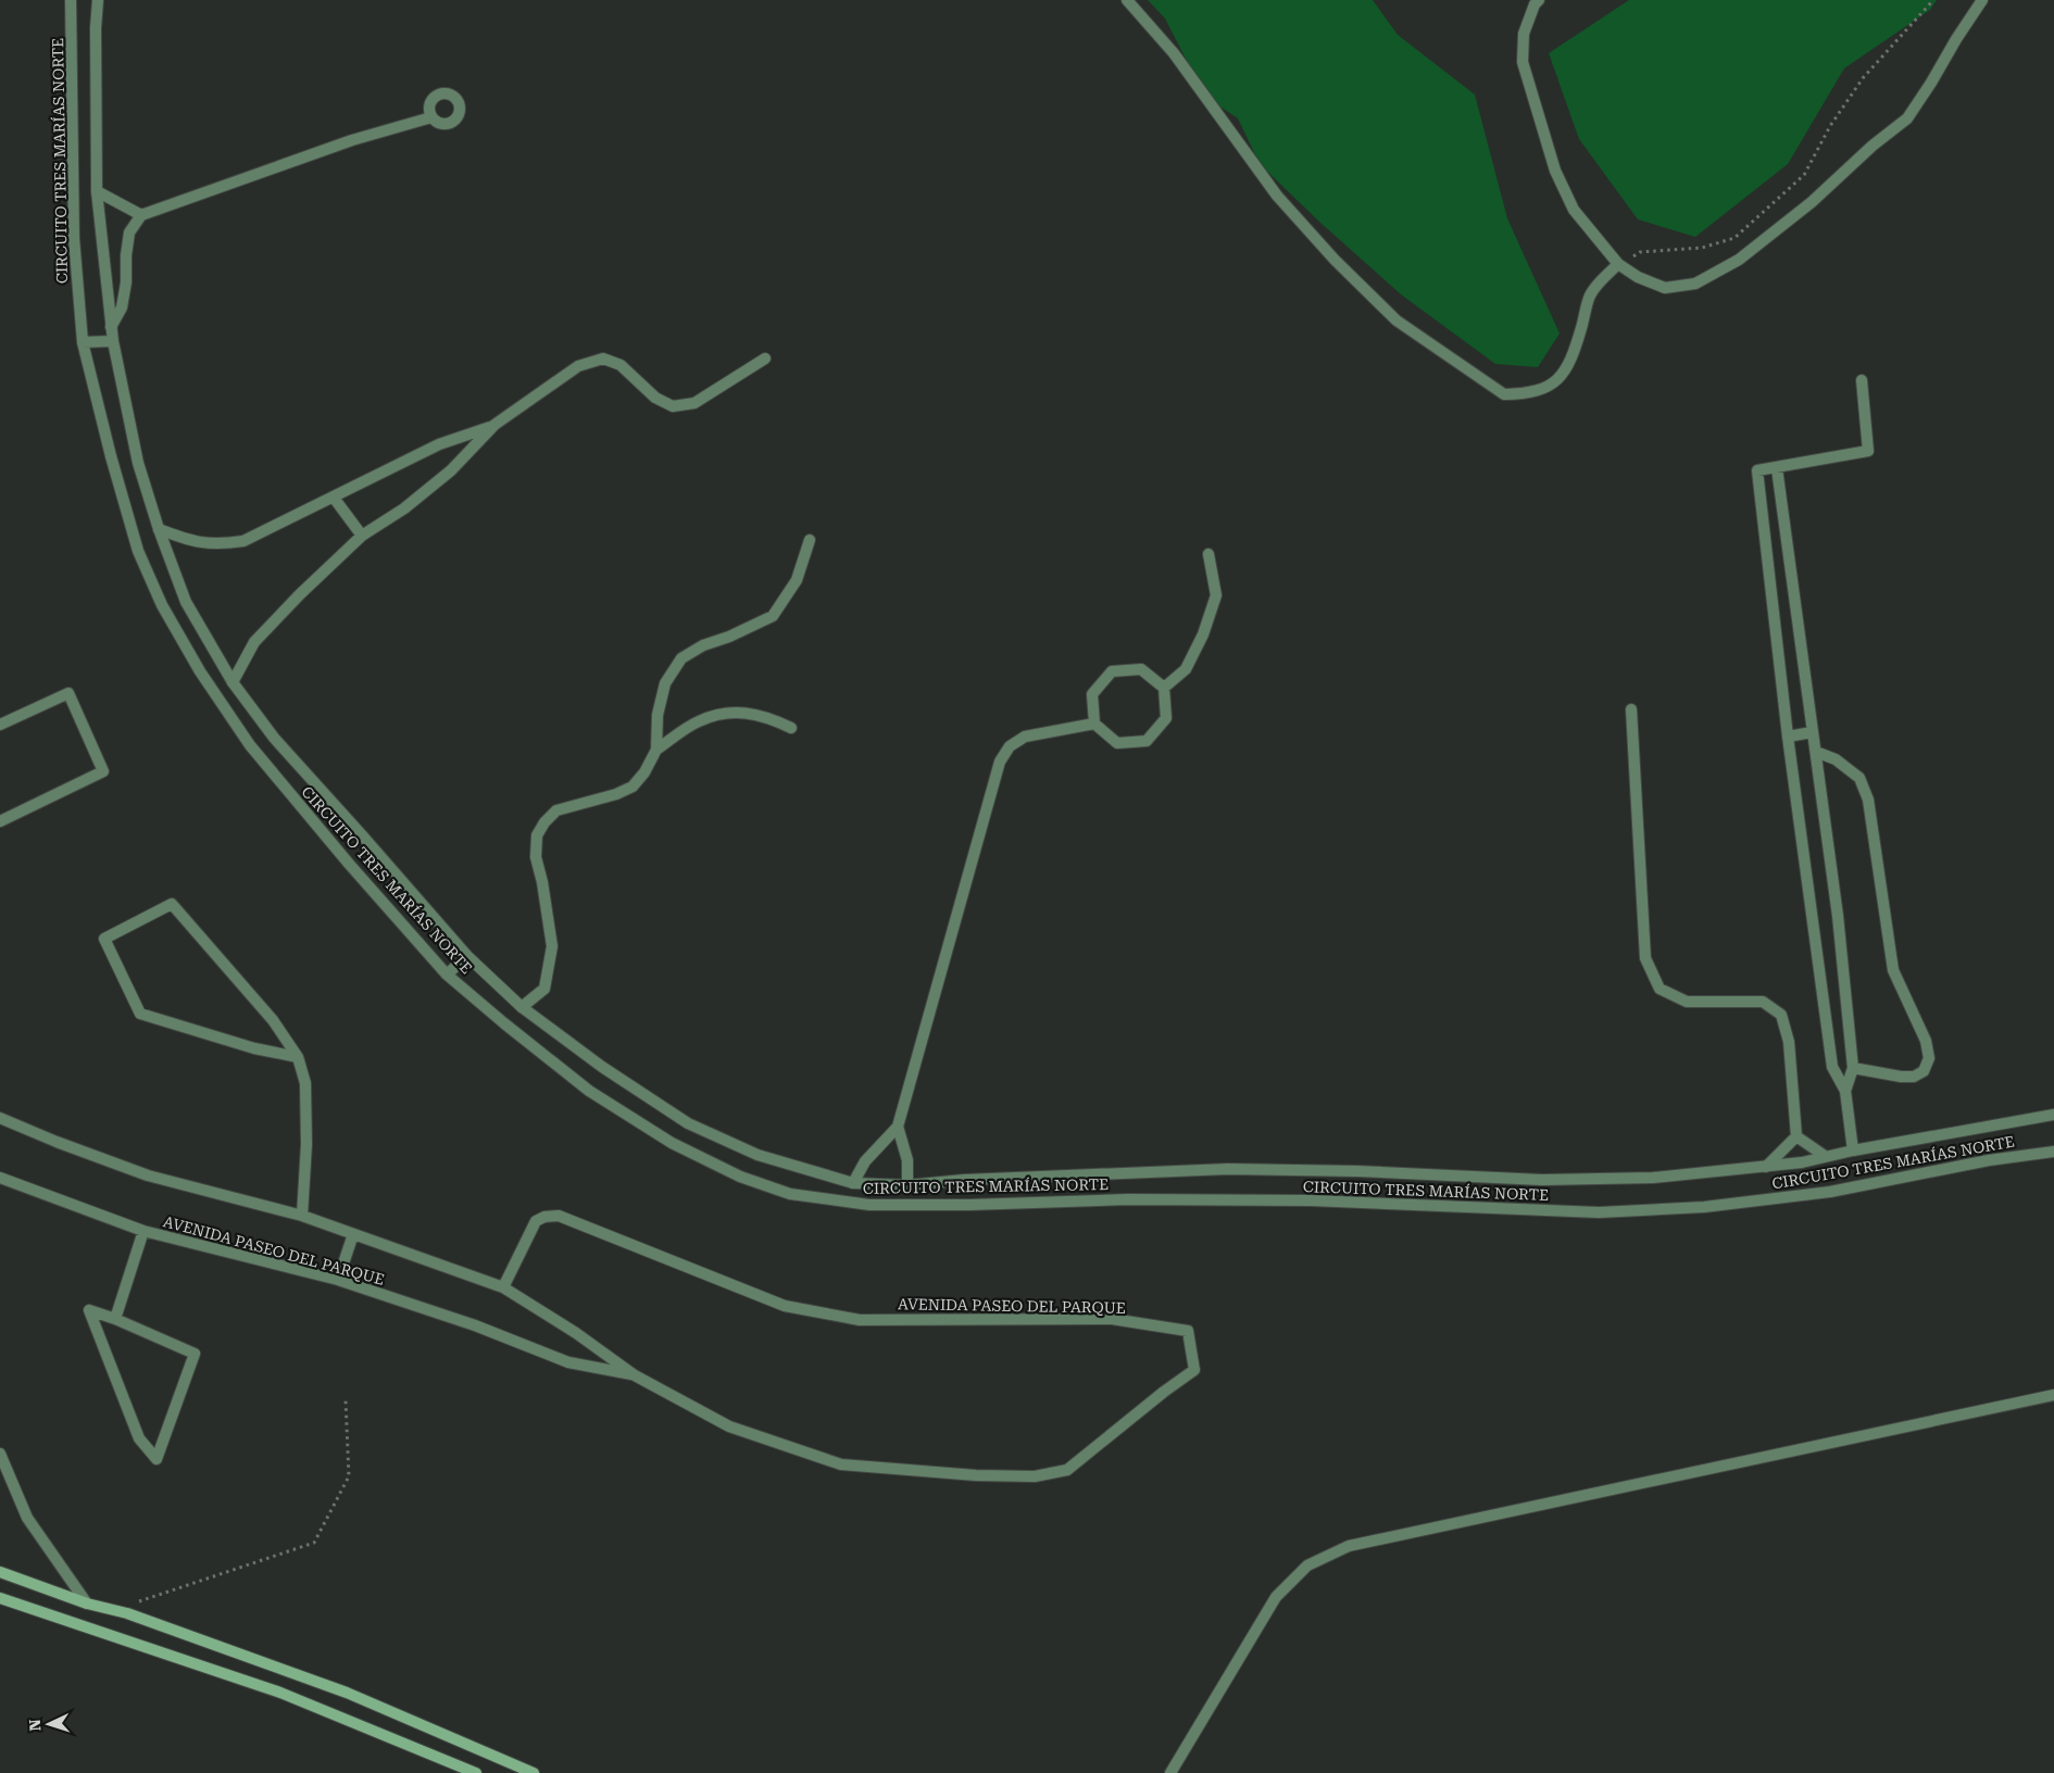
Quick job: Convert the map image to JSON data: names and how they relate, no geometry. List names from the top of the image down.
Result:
{
  "streets": {
    "street": ["CIRCUITO TRES MARÍAS NORTE", "AVENIDA PASEO DEL PARQUE"]
  },
  "north": "left"
}
